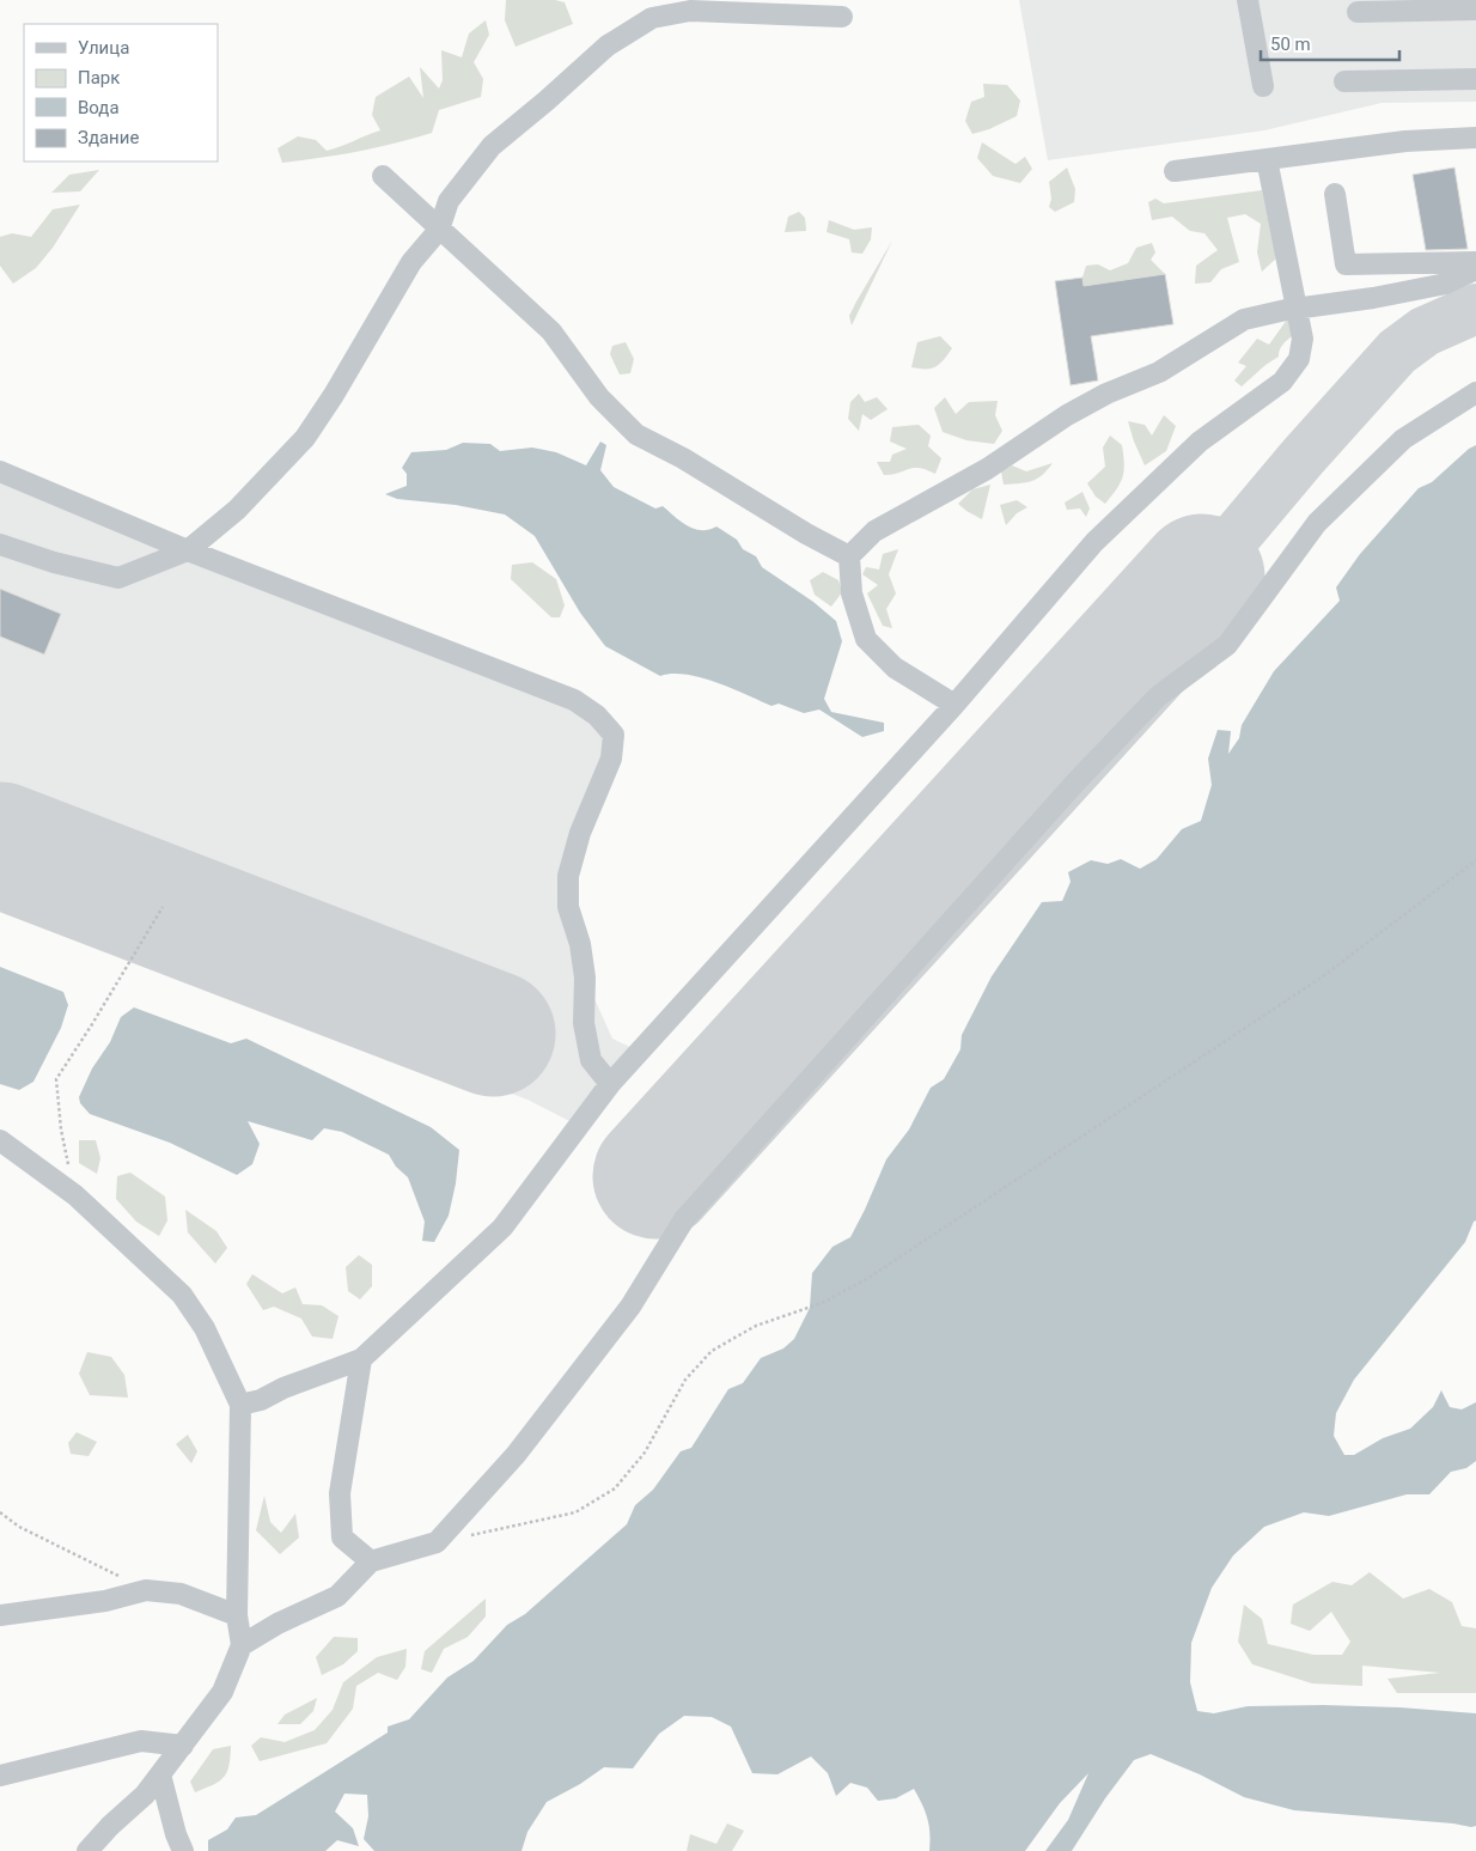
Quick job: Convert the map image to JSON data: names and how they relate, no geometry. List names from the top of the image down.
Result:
{
  "legend": [
    "Улица",
    "Парк",
    "Вода",
    "Здание"
  ],
  "scale_bar": "50 m"
}
